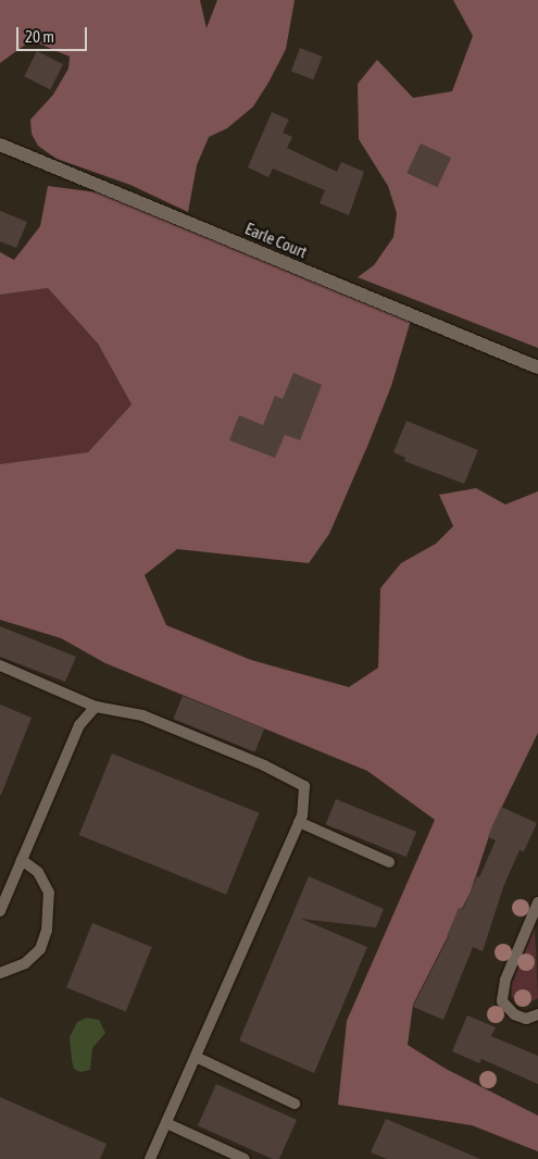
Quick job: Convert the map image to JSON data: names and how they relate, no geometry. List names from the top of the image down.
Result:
{
  "streets": {
    "street": ["Earle Court"]
  },
  "scale_bar": "20 m"
}
